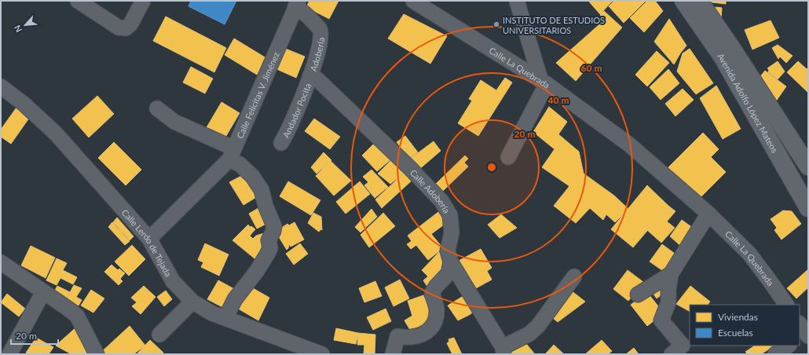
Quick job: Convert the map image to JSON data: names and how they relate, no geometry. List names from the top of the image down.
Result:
{
  "streets": {
    "main road": ["Avenida Adolfo López Mateos"],
    "street": [
      "Adobería",
      "Calle La Quebrada",
      "Calle Felícitas V. Jiménez",
      "Andador Pocita",
      "Calle Adobería",
      "Calle Lerdo de Tejada"
    ]
  },
  "crossings": [
    ["Adobería", "Calle Felícitas V. Jiménez"],
    ["Adobería", "Andador Pocita"],
    ["Adobería", "Calle Adobería"],
    ["Calle Felícitas V. Jiménez", "Calle Lerdo de Tejada"],
    ["Andador Pocita", "Calle Adobería"]
  ],
  "places": ["INSTITUTO DE ESTUDIOS UNIVERSITARIOS"],
  "legend": ["Viviendas", "Escuelas"],
  "scale_bar": "20 m",
  "north": "bottom left",
  "rings": ["60 m", "40 m", "20 m"]
}
